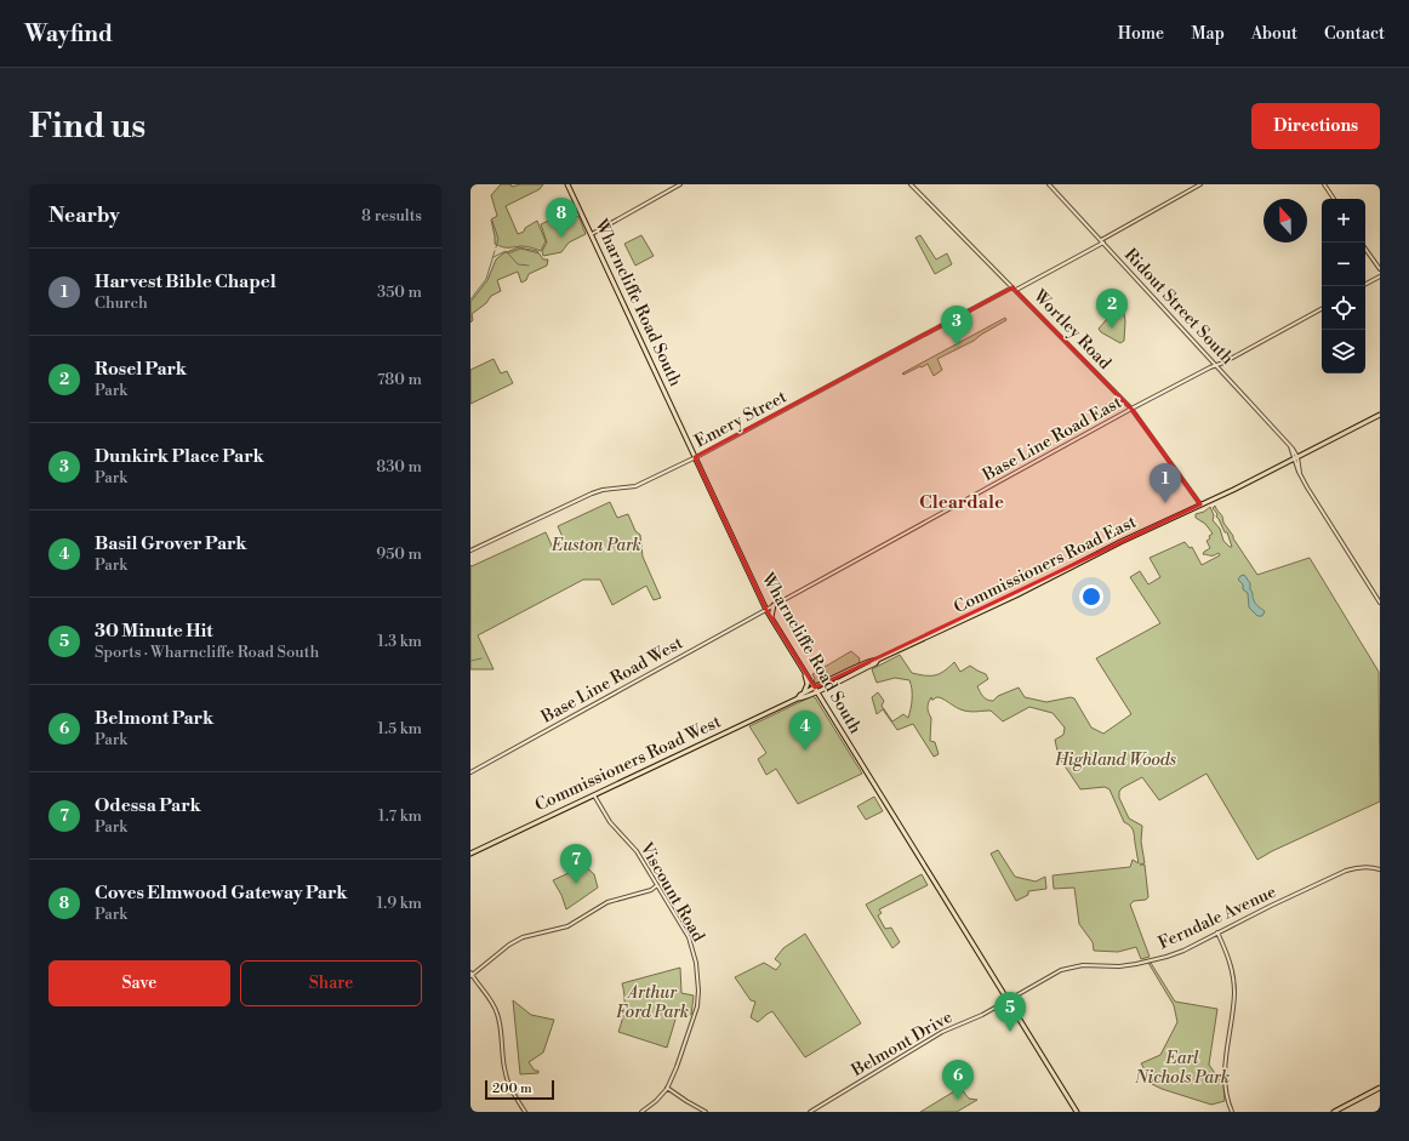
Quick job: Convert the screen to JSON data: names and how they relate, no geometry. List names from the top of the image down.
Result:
{
  "streets": {
    "main road": ["Wharncliffe Road South", "Commissioners Road East", "Commissioners Road West"],
    "street": [
      "Ridout Street South",
      "Wortley Road",
      "Emery Street",
      "Base Line Road East",
      "Base Line Road West",
      "Viscount Road",
      "Ferndale Avenue",
      "Belmont Drive"
    ]
  },
  "crossings": [
    ["Wharncliffe Road South", "Emery Street"],
    ["Wharncliffe Road South", "Base Line Road East"],
    ["Wharncliffe Road South", "Commissioners Road East"],
    ["Wharncliffe Road South", "Base Line Road West"],
    ["Wharncliffe Road South", "Commissioners Road West"],
    ["Wharncliffe Road South", "Ferndale Avenue"],
    ["Wharncliffe Road South", "Belmont Drive"],
    ["Ridout Street South", "Base Line Road East"],
    ["Ridout Street South", "Commissioners Road East"],
    ["Wortley Road", "Emery Street"],
    ["Wortley Road", "Base Line Road East"],
    ["Wortley Road", "Commissioners Road East"],
    ["Base Line Road East", "Base Line Road West"],
    ["Commissioners Road East", "Commissioners Road West"],
    ["Commissioners Road West", "Viscount Road"],
    ["Ferndale Avenue", "Belmont Drive"]
  ],
  "districts": ["Cleardale"],
  "parks": [
    "Euston Park",
    "Highland Woods",
    "Arthur Ford Park",
    "Earl Nichols Park"
  ],
  "scale_bar": "200 m",
  "north": "top",
  "page": {
    "header": "Wayfind",
    "nav": [
      "Home",
      "Map",
      "About",
      "Contact"
    ],
    "buttons": [
      "Directions",
      ["Save", "Share"]
    ],
    "title": "Find us",
    "heading": ["Nearby", "8 results"],
    "pins": [
      "8",
      "2",
      "3",
      "1",
      "4",
      "7",
      "5",
      "6"
    ],
    "map_buttons": ["+", "−"],
    "list": [
      {
        "mark": "1",
        "name": "Harvest Bible Chapel",
        "note": "Church",
        "value": "350 m"
      },
      {
        "mark": "2",
        "name": "Rosel Park",
        "note": "Park",
        "value": "780 m"
      },
      {
        "mark": "3",
        "name": "Dunkirk Place Park",
        "note": "Park",
        "value": "830 m"
      },
      {
        "mark": "4",
        "name": "Basil Grover Park",
        "note": "Park",
        "value": "950 m"
      },
      {
        "mark": "5",
        "name": "30 Minute Hit",
        "note": "Sports · Wharncliffe Road South",
        "value": "1.3 km"
      },
      {
        "mark": "6",
        "name": "Belmont Park",
        "note": "Park",
        "value": "1.5 km"
      },
      {
        "mark": "7",
        "name": "Odessa Park",
        "note": "Park",
        "value": "1.7 km"
      },
      {
        "mark": "8",
        "name": "Coves Elmwood Gateway Park",
        "note": "Park",
        "value": "1.9 km"
      }
    ],
    "scale": "200 m"
  }
}
